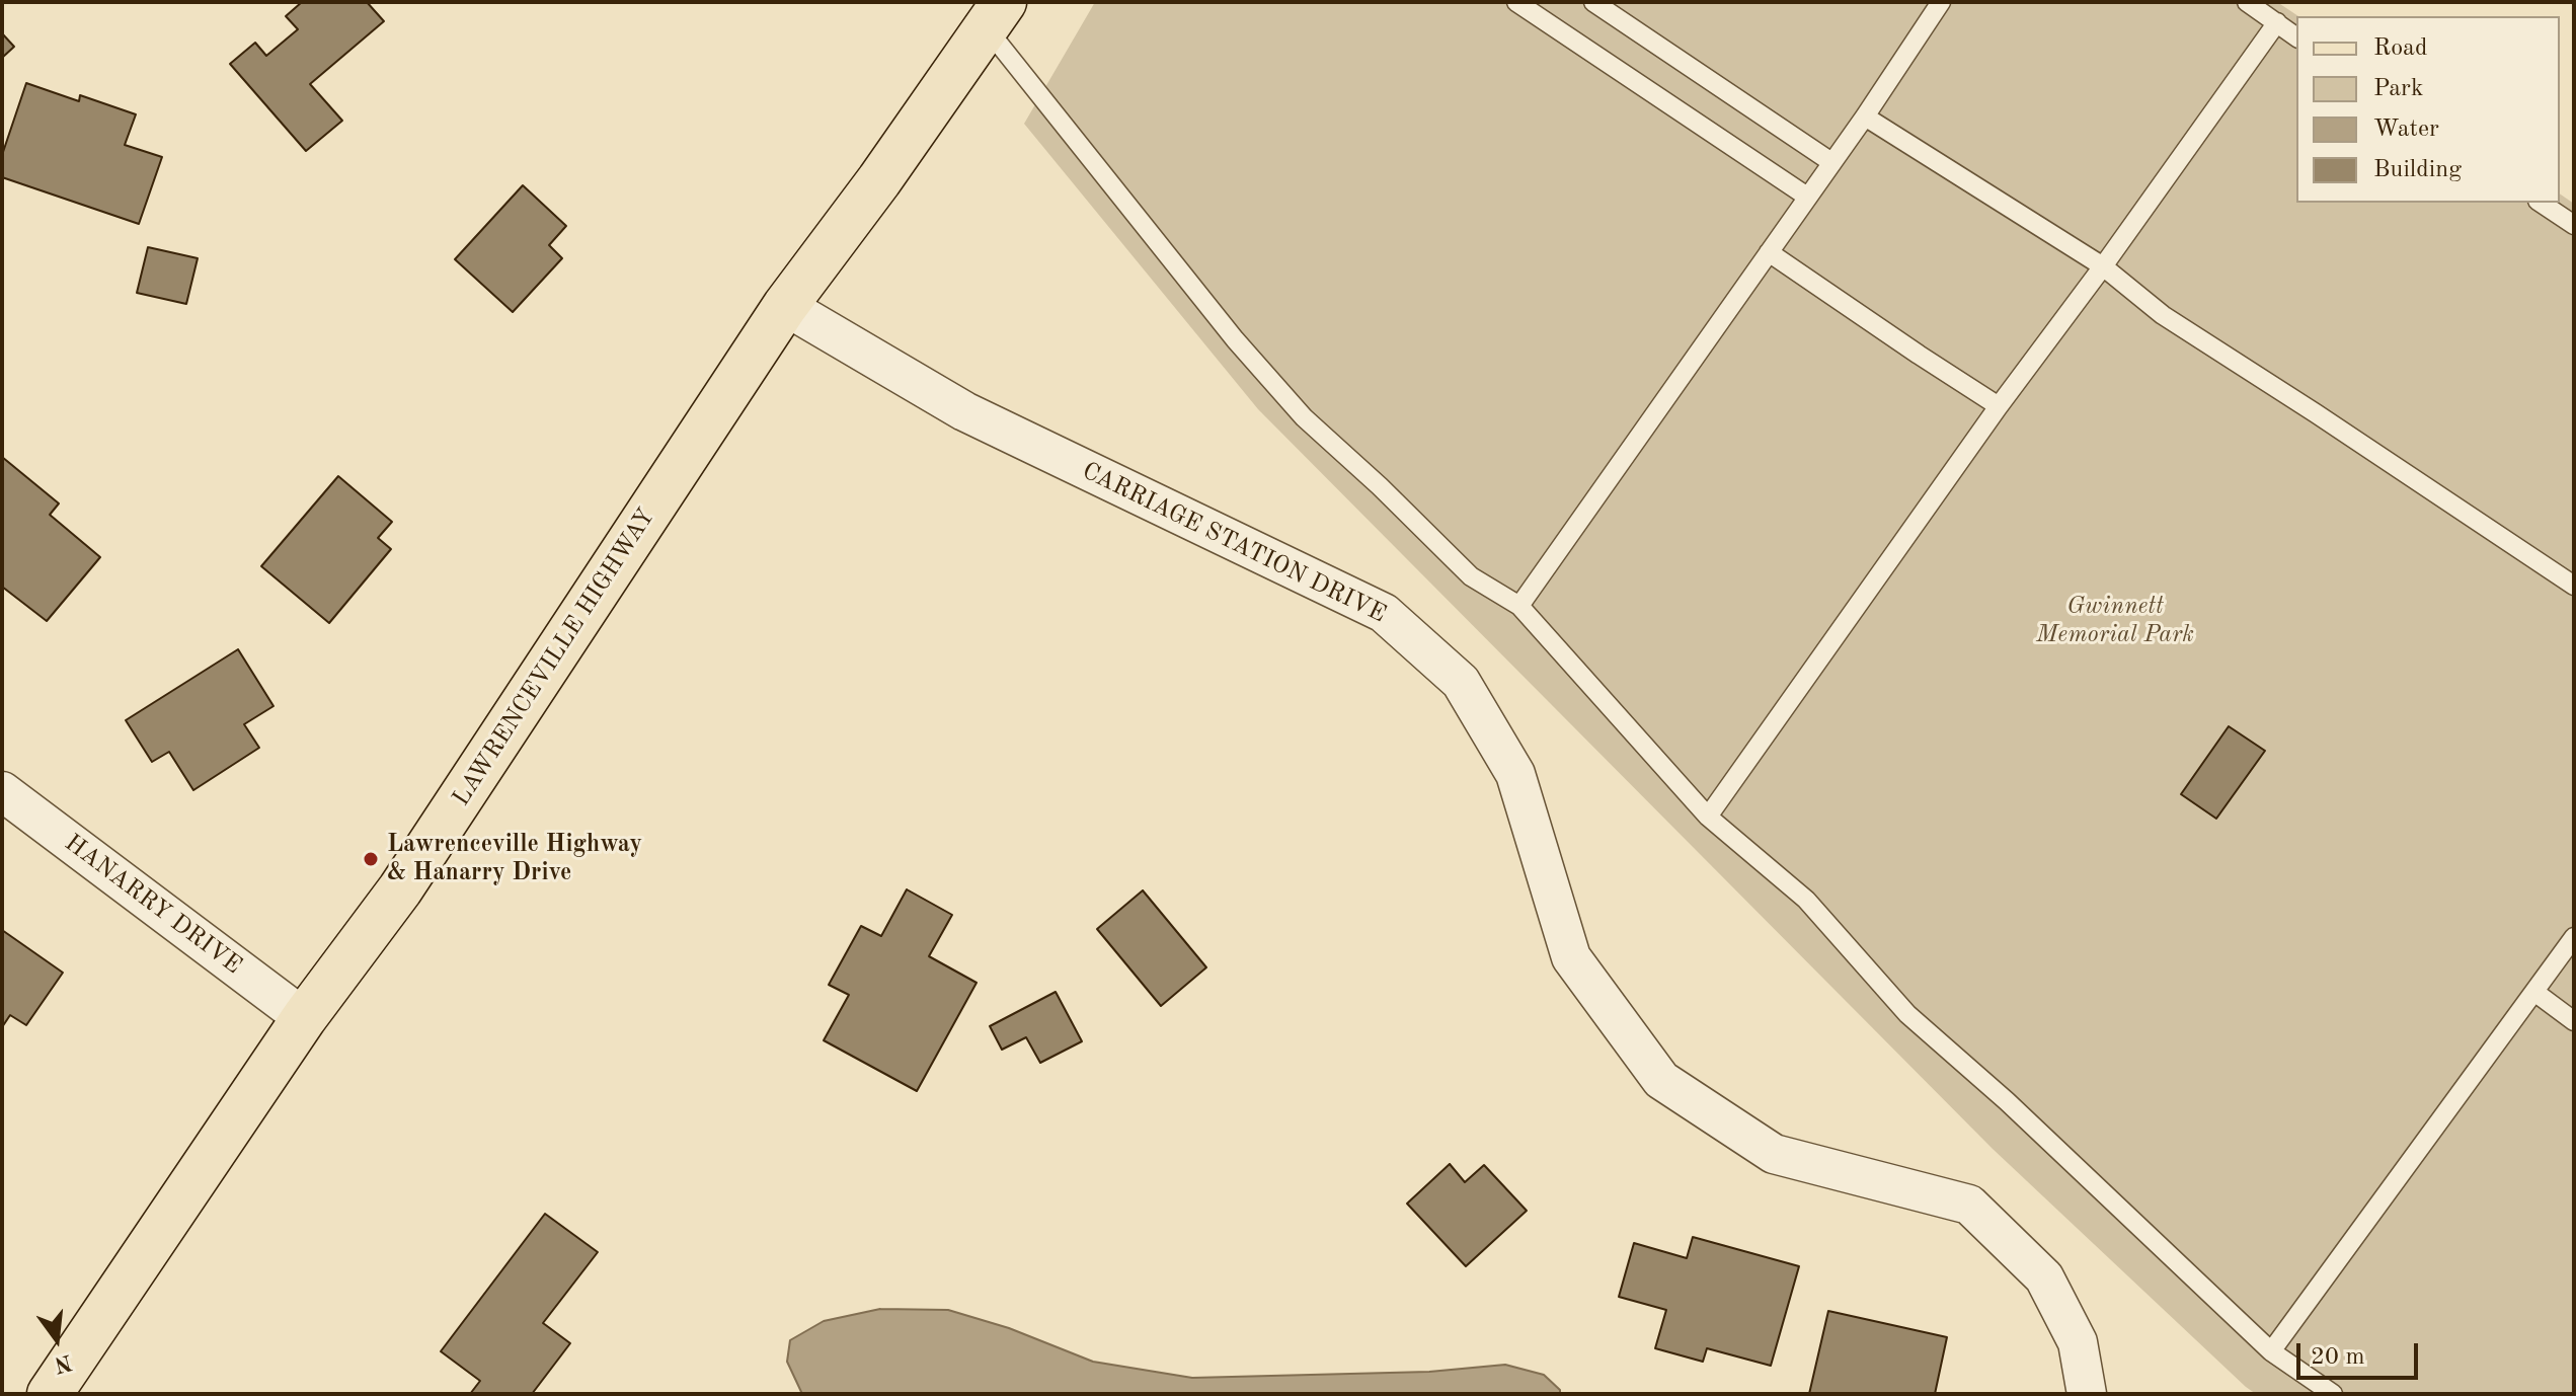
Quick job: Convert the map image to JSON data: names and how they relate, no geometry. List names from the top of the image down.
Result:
{
  "streets": {
    "main road": ["LAWRENCEVILLE HIGHWAY"],
    "street": ["CARRIAGE STATION DRIVE", "HANARRY DRIVE"]
  },
  "crossings": [
    ["CARRIAGE STATION DRIVE", "LAWRENCEVILLE HIGHWAY"],
    ["LAWRENCEVILLE HIGHWAY", "HANARRY DRIVE"]
  ],
  "parks": ["Gwinnett Memorial Park"],
  "places": ["Lawrenceville Highway & Hanarry Drive"],
  "legend": [
    "Road",
    "Park",
    "Water",
    "Building"
  ],
  "scale_bar": "20 m",
  "north": "bottom"
}
